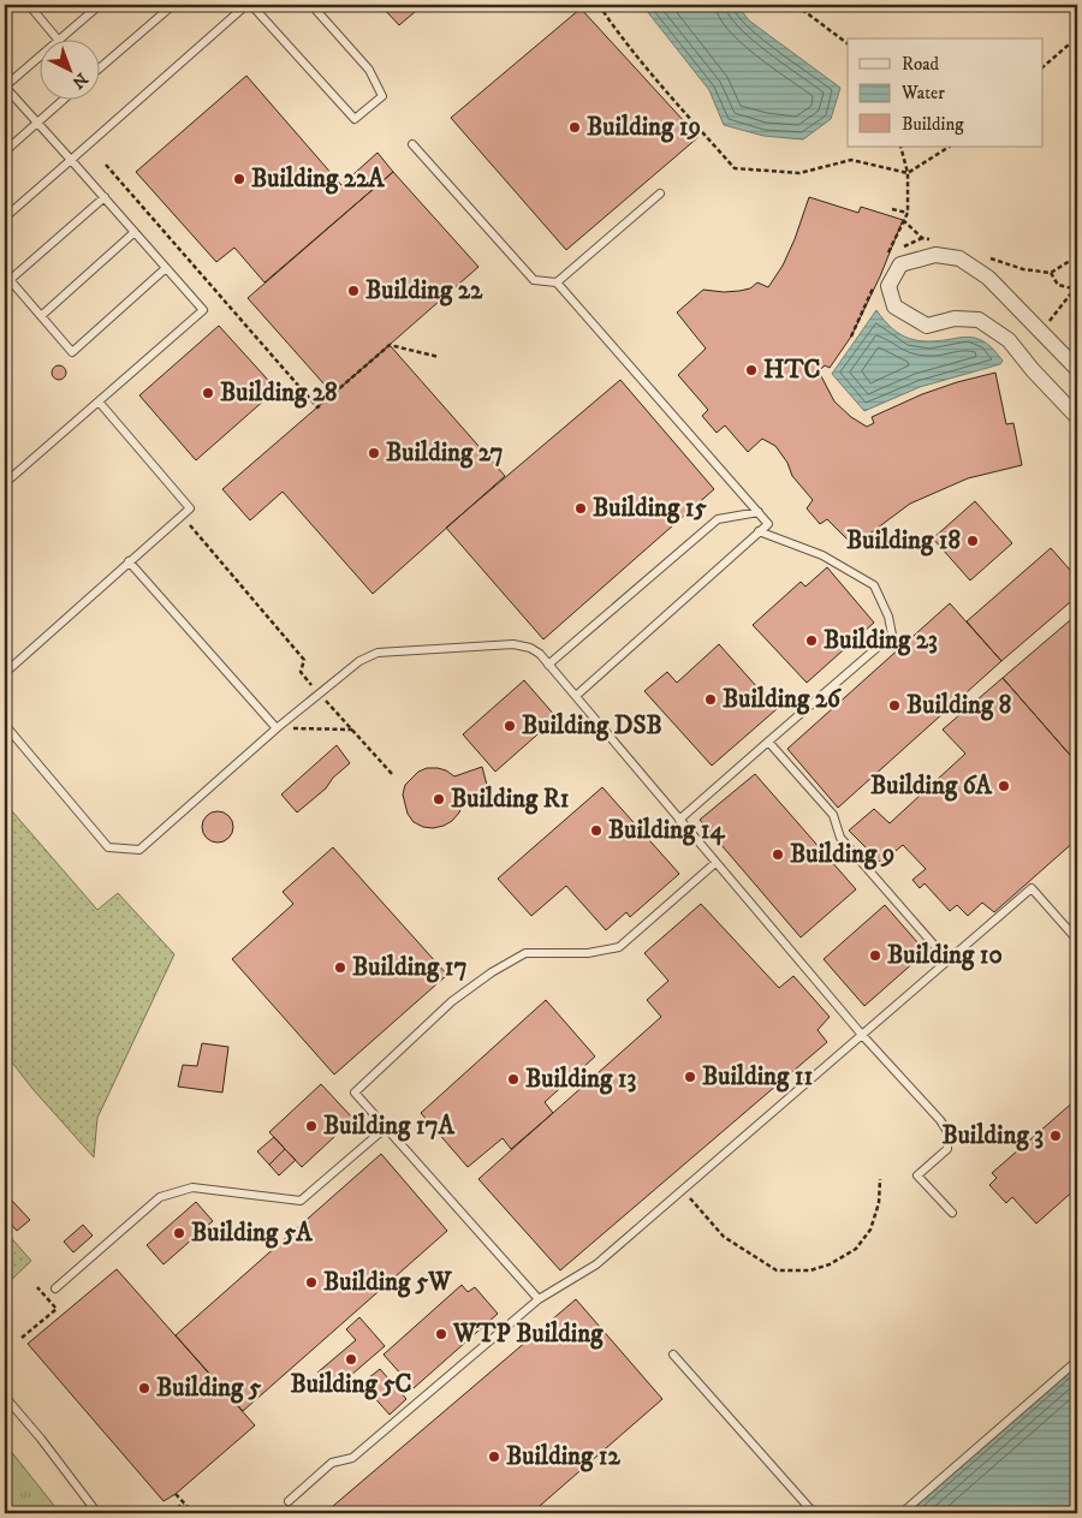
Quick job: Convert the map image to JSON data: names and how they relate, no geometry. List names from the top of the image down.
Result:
{
  "places": [
    "Building 19",
    "Building 22A",
    "Building 22",
    "HTC",
    "Building 28",
    "Building 27",
    "Building 15",
    "Building 18",
    "Building 23",
    "Building 26",
    "Building 8",
    "Building DSB",
    "Building 6A",
    "Building R1",
    "Building 14",
    "Building 9",
    "Building 10",
    "Building 17",
    "Building 11",
    "Building 13",
    "Building 17A",
    "Building 3",
    "Building 5A",
    "Building 5W",
    "WTP Building",
    "Building 5C",
    "Building 5",
    "Building 12"
  ],
  "legend": ["Road", "Water", "Building"],
  "north": "bottom right"
}
